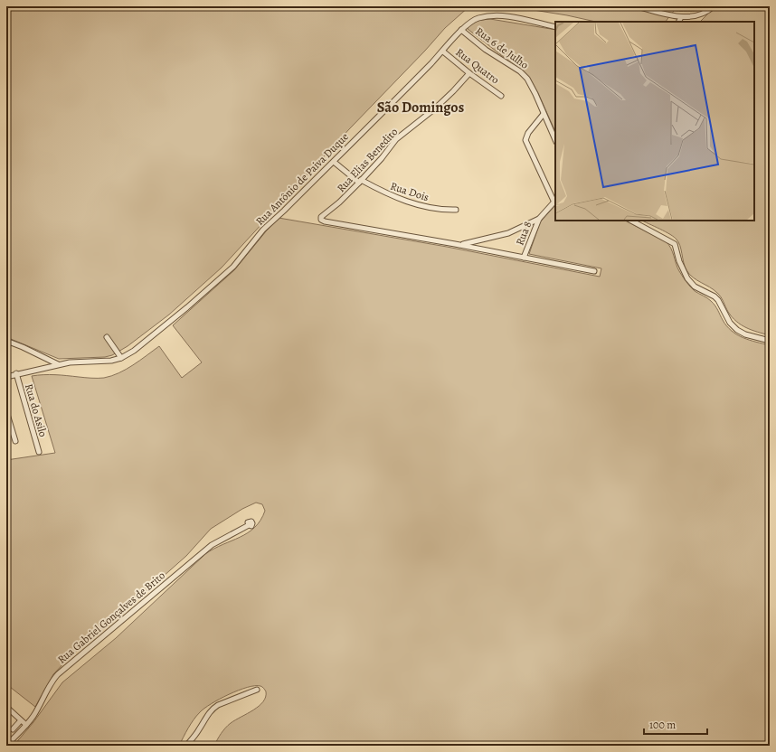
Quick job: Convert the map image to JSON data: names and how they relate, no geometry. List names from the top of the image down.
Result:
{
  "streets": {
    "street": [
      "Rua 6 de Julho",
      "Rua Quatro",
      "Rua Elias Benedito",
      "Rua Antônio de Paiva Duque",
      "Rua Dois",
      "Rua 8",
      "Rua do Asilo",
      "Rua Gabriel Gonçalves de Brito"
    ]
  },
  "crossings": [
    ["Rua 6 de Julho", "Rua Antônio de Paiva Duque"],
    ["Rua Quatro", "Rua Elias Benedito"],
    ["Rua Quatro", "Rua Antônio de Paiva Duque"],
    ["Rua Elias Benedito", "Rua Dois"],
    ["Rua Antônio de Paiva Duque", "Rua Dois"],
    ["Rua Antônio de Paiva Duque", "Rua do Asilo"]
  ],
  "districts": ["São Domingos"],
  "scale_bar": "100 m"
}
